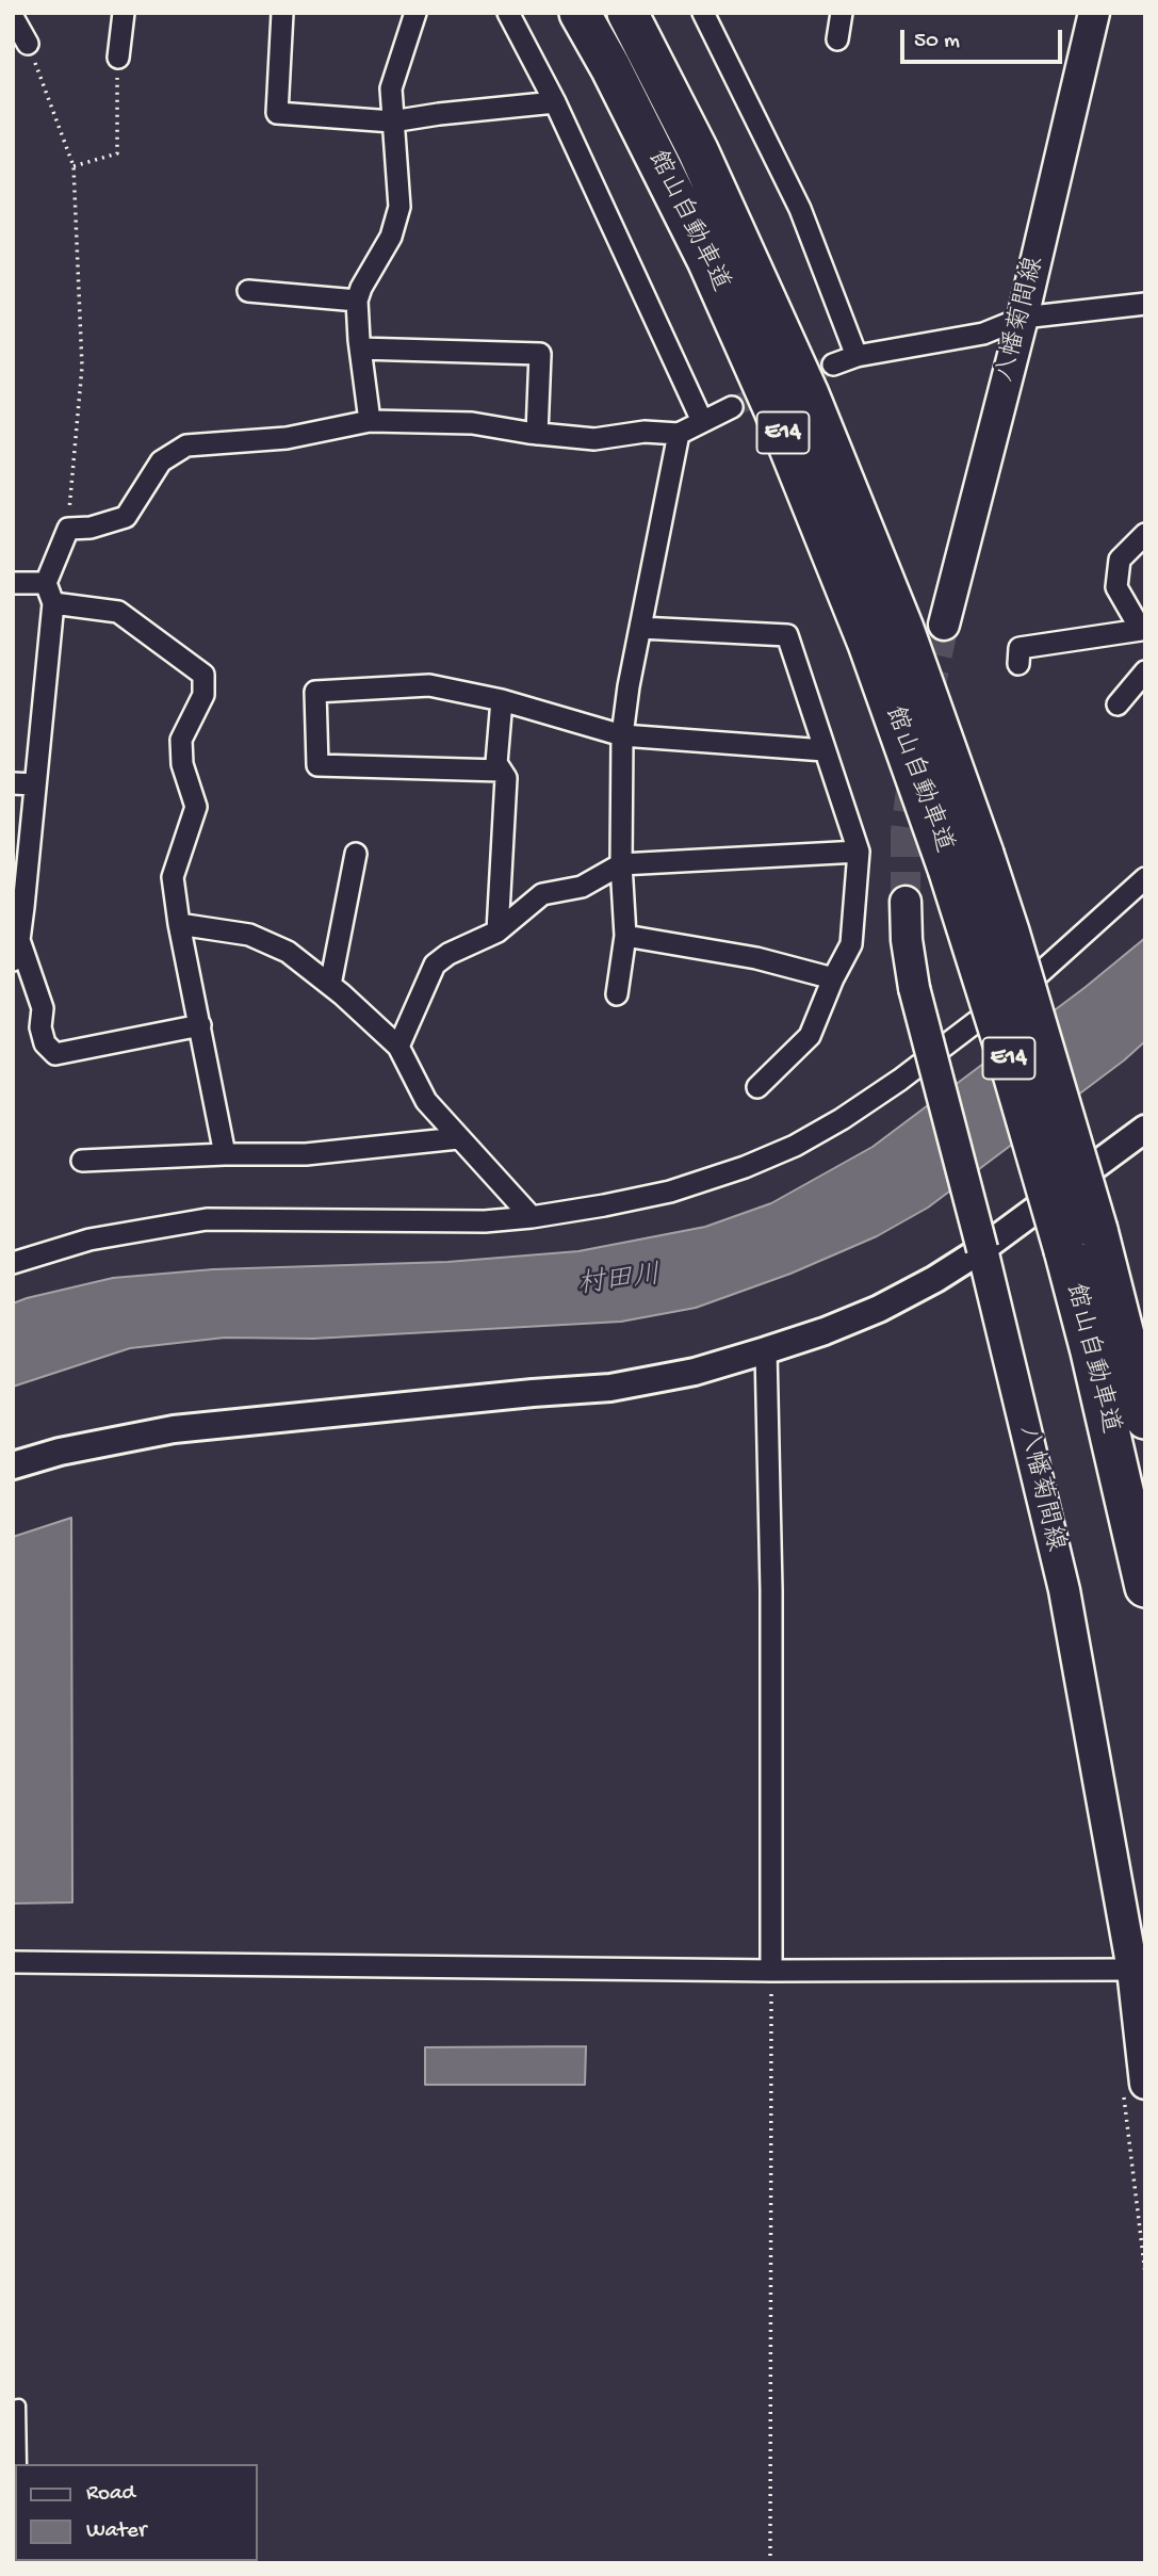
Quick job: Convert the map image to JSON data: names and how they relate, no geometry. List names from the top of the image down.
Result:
{
  "streets": {
    "highway": ["館山自動車道", "E14"],
    "main road": ["八幡菊間線"]
  },
  "water": ["村田川"],
  "legend": ["Road", "Water"],
  "scale_bar": "50 m"
}
